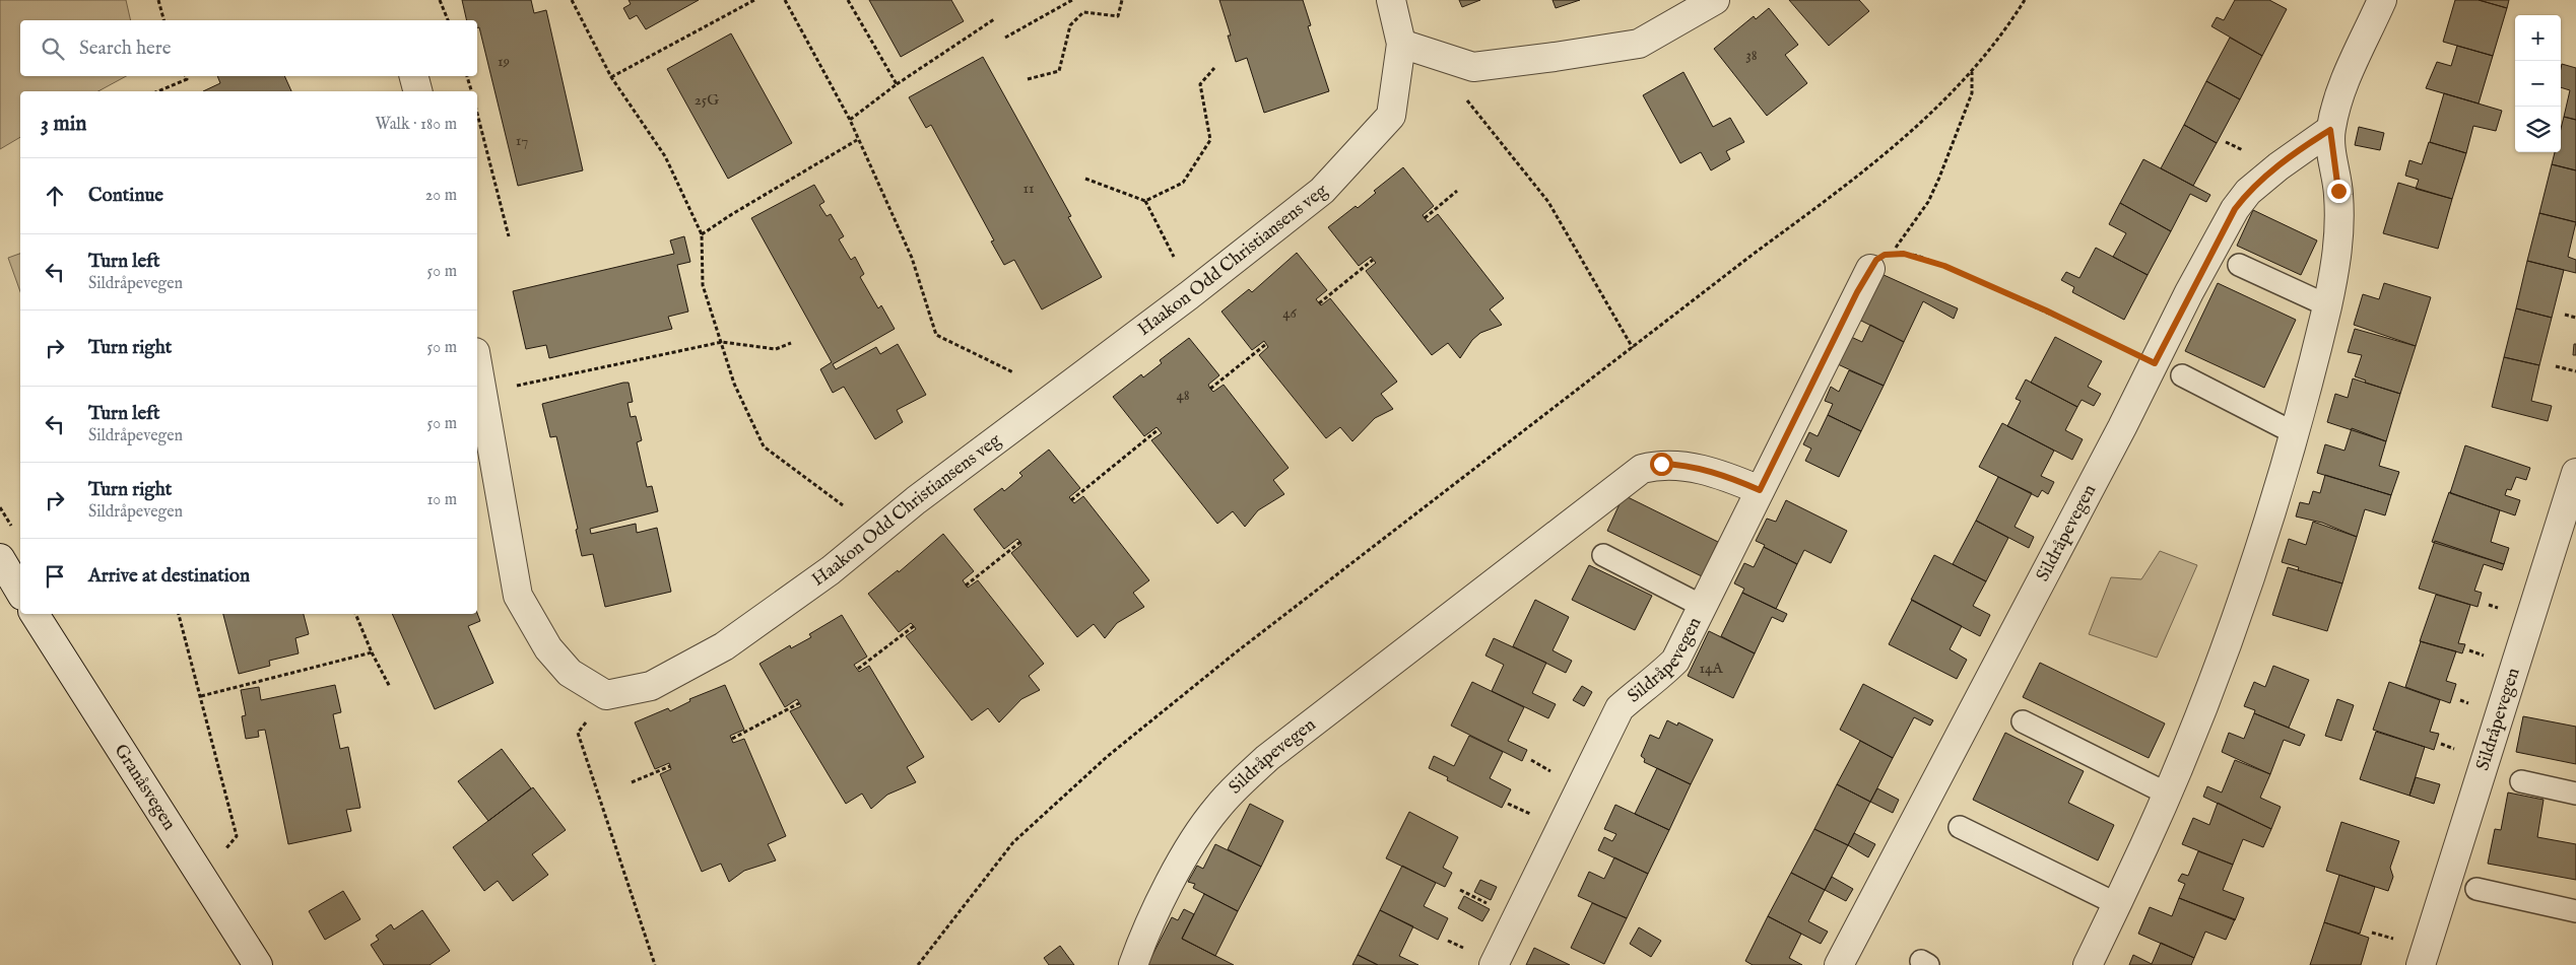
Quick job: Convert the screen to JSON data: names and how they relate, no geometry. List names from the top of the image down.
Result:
{
  "streets": {
    "street": ["Haakon Odd Christiansens veg", "Sildråpevegen", "Granåsvegen"]
  },
  "house_numbers": [
    "38",
    "19",
    "25G",
    "17",
    "11",
    "46",
    "48",
    "14A"
  ],
  "page": {
    "map_buttons": ["+", "−"],
    "search": "Search here",
    "heading": ["3 min", "Walk · 180 m"],
    "list": [
      ["Continue", "20 m"],
      ["Turn left", "Sildråpevegen", "50 m"],
      ["Turn right", "50 m"],
      ["Turn left", "Sildråpevegen", "50 m"],
      ["Turn right", "Sildråpevegen", "10 m"],
      "Arrive at destination"
    ]
  }
}
